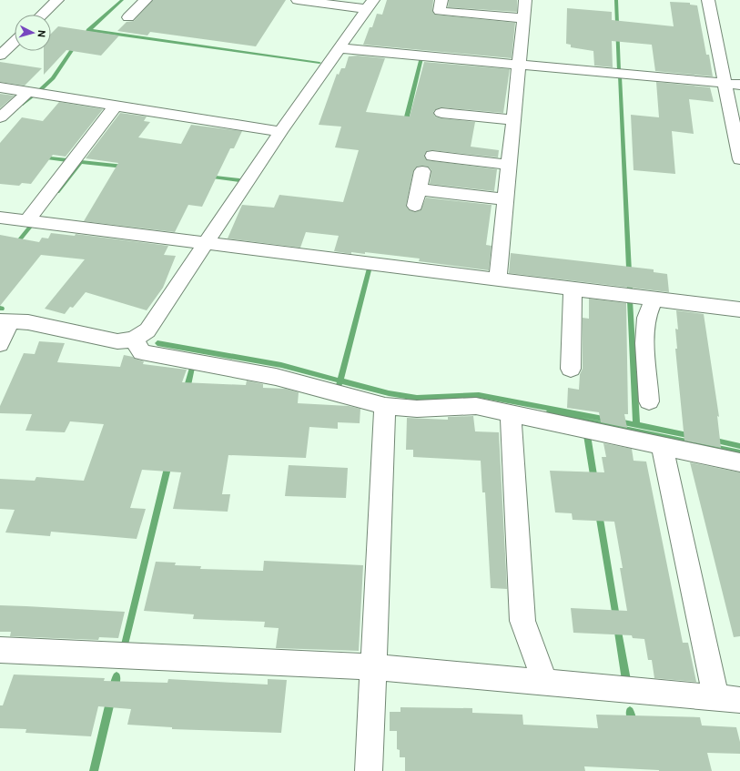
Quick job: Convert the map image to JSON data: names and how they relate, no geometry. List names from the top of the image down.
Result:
{
  "north": "right"
}
